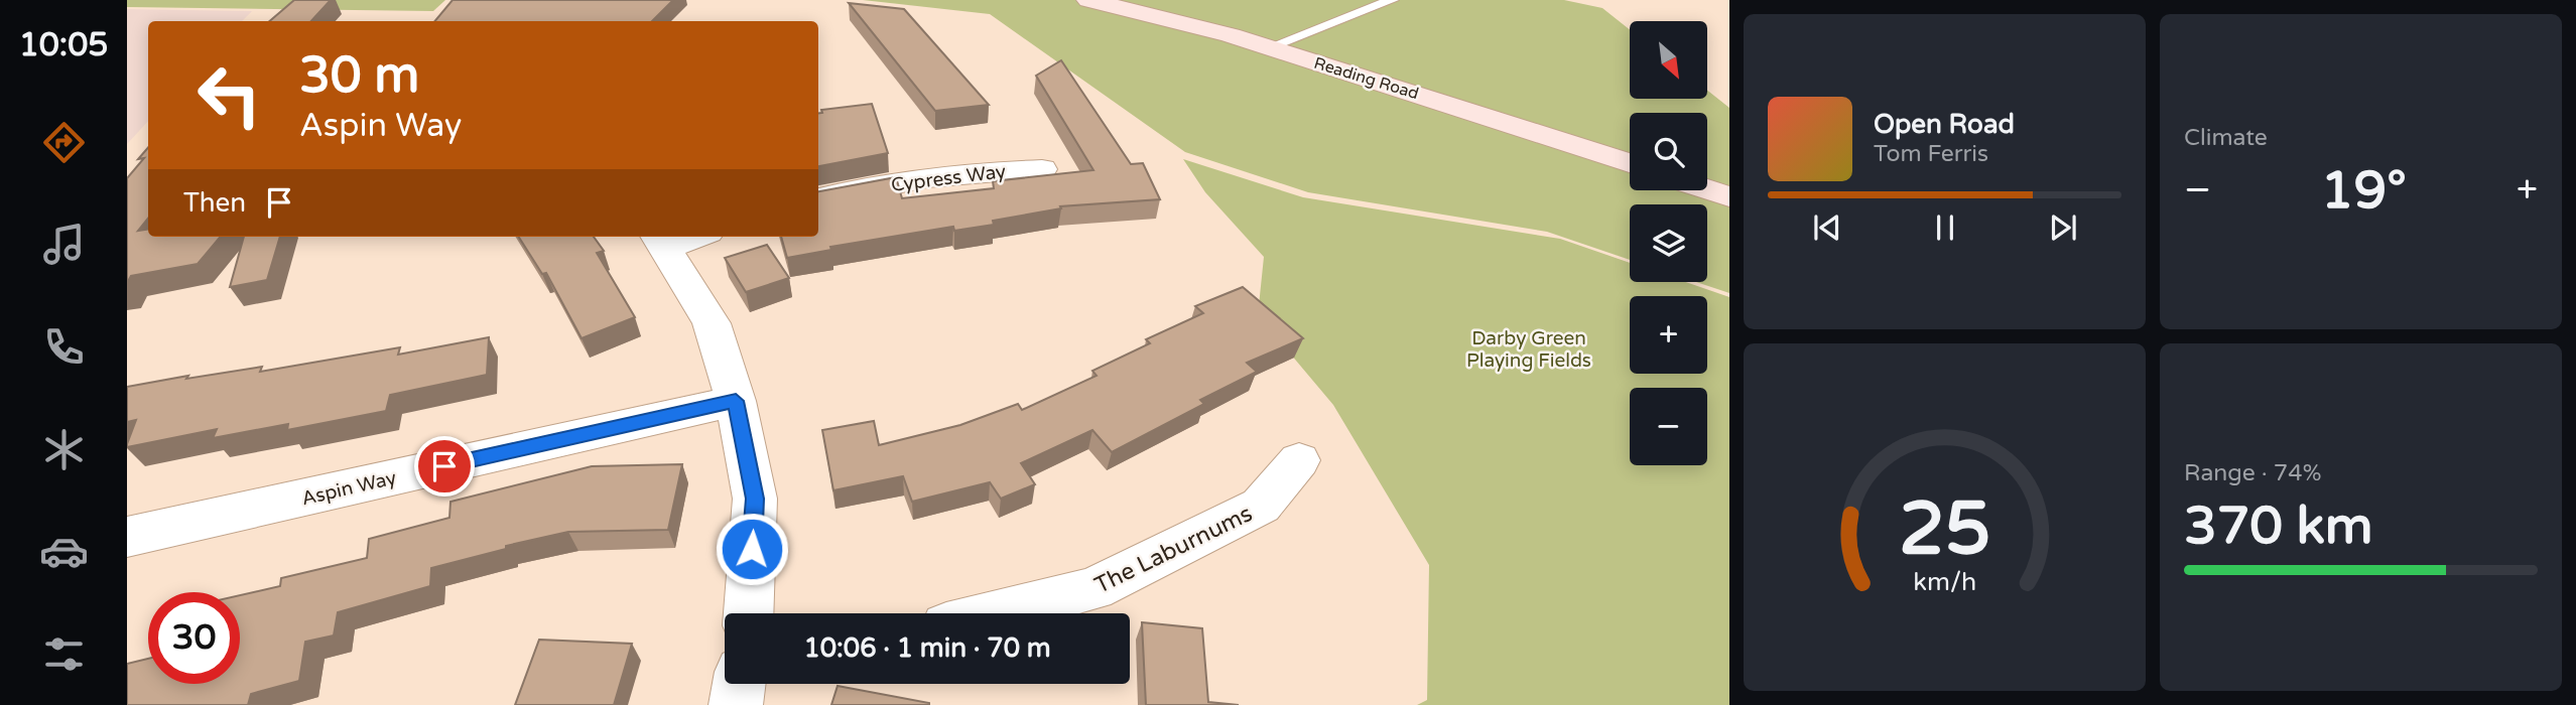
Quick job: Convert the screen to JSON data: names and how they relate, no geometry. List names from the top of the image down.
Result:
{
  "streets": {
    "main road": ["Reading Road"],
    "street": ["Cypress Way", "Aspin Way", "The Laburnums"]
  },
  "parks": ["Darby Green Playing Fields"],
  "north": "bottom right",
  "page": {
    "tabs": "10:05",
    "tile": [
      "Climate",
      ["Range · 74%", "370 km"]
    ],
    "map_buttons": ["+", "−"],
    "turn": ["30 m", "Aspin Way"],
    "song": ["Open Road", "Tom Ferris"],
    "heat": ["−", "19°", "+"],
    "then": "Then",
    "limit": "30",
    "trip": "10:06 · 1 min · 70 m",
    "gauge": ["25", "km/h"]
  }
}
